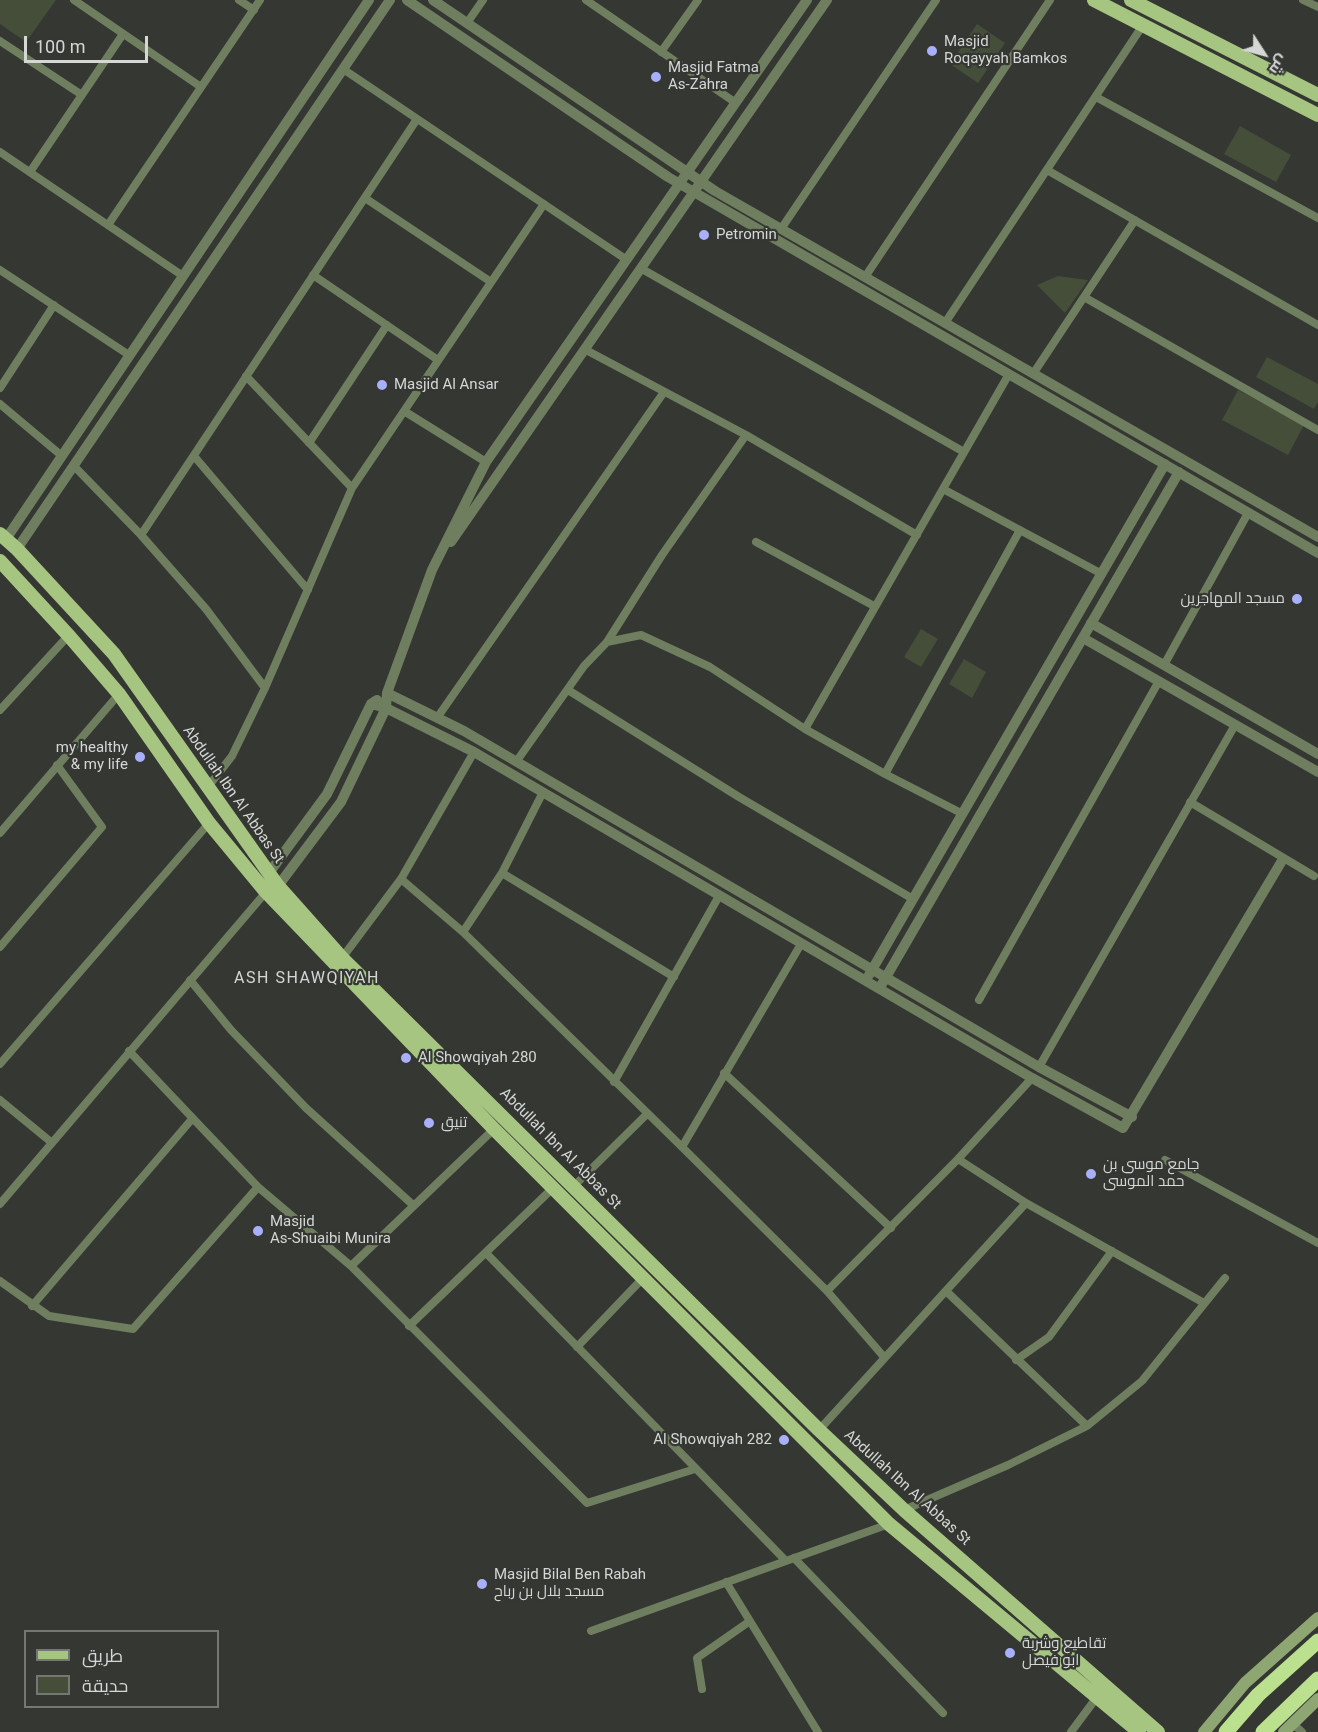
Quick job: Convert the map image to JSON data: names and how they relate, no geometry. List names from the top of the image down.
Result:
{
  "streets": {
    "main road": ["Abdullah Ibn Al Abbas St"]
  },
  "districts": ["ASH SHAWQIYAH"],
  "places": [
    "Masjid Roqayyah Bamkos",
    "Masjid Fatma As-Zahra",
    "Petromin",
    "Masjid Al Ansar",
    "مسجد المهاجرين",
    "my healthy & my life",
    "Al Showqiyah 280",
    "تنيق",
    "جامع موسى بن حمد الموسى",
    "Masjid As-Shuaibi Munira",
    "Al Showqiyah 282",
    "Masjid Bilal Ben Rabah مسجد بلال بن رباح",
    "تقاطيع وشربة ابو فيصل"
  ],
  "legend": ["طريق", "حديقة"],
  "scale_bar": "100 m",
  "north": "bottom right"
}
